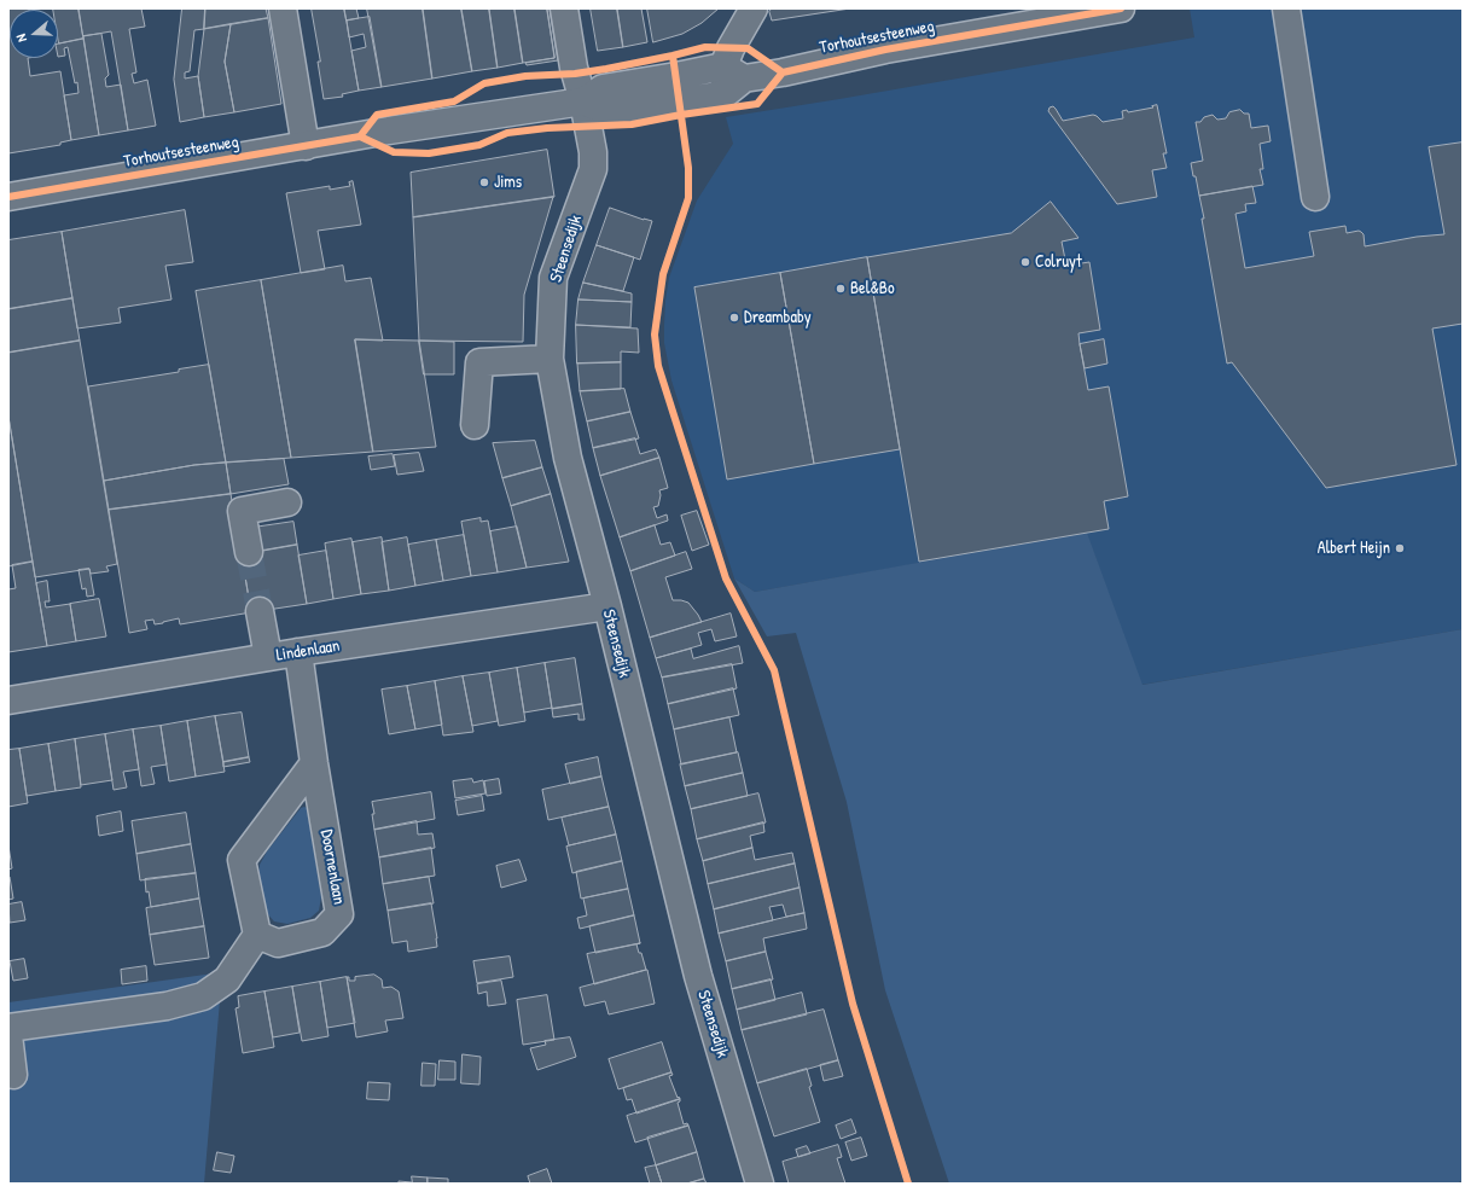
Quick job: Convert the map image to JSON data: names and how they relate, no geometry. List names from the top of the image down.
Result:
{
  "streets": {
    "street": [
      "Torhoutsesteenweg",
      "Steensedijk",
      "Lindenlaan",
      "Doornenlaan"
    ]
  },
  "crossings": [
    ["Torhoutsesteenweg", "Steensedijk"],
    ["Steensedijk", "Lindenlaan"],
    ["Lindenlaan", "Doornenlaan"]
  ],
  "places": [
    "Jims",
    "Colruyt",
    "Bel&Bo",
    "Dreambaby",
    "Albert Heijn"
  ],
  "north": "left"
}
